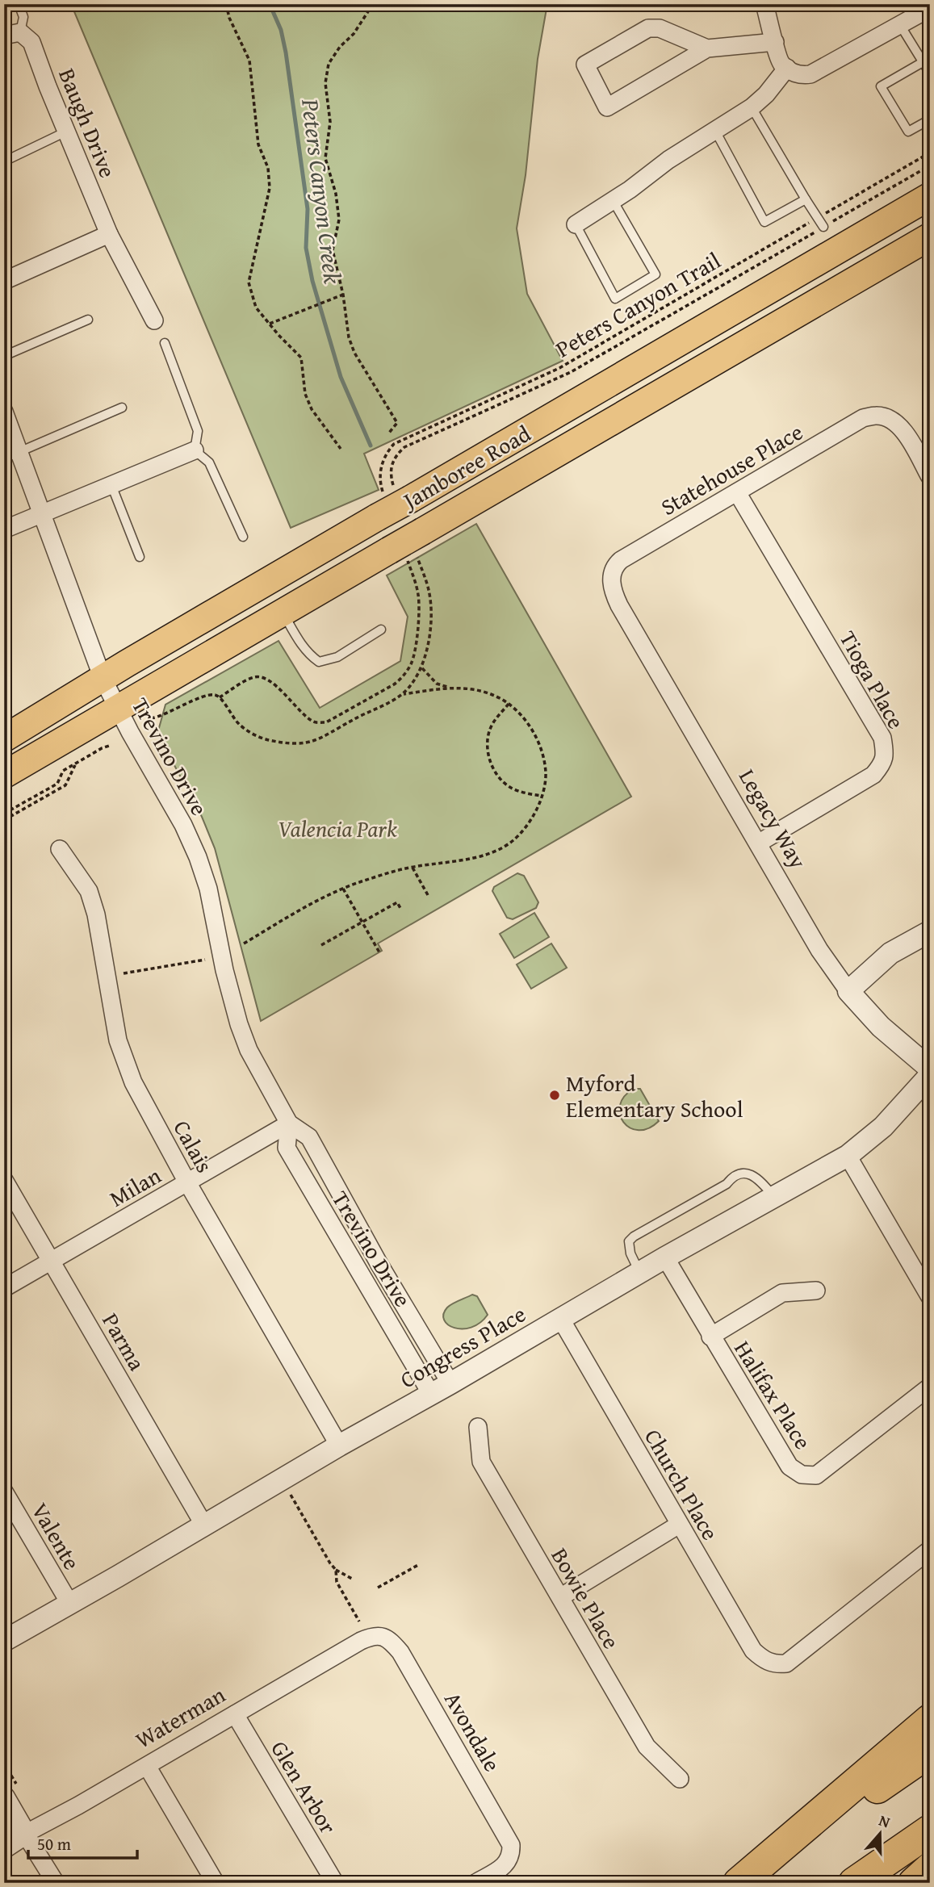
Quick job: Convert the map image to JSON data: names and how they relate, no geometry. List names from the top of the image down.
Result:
{
  "streets": {
    "main road": ["Jamboree Road"],
    "street": [
      "Baugh Drive",
      "Statehouse Place",
      "Tioga Place",
      "Trevino Drive",
      "Legacy Way",
      "Calais",
      "Milan",
      "Parma",
      "Congress Place",
      "Halifax Place",
      "Church Place",
      "Valente",
      "Bowie Place",
      "Waterman",
      "Avondale",
      "Glen Arbor"
    ],
    "path": ["Peters Canyon Trail"]
  },
  "crossings": [
    ["Jamboree Road", "Trevino Drive"],
    ["Statehouse Place", "Tioga Place"],
    ["Statehouse Place", "Legacy Way"],
    ["Tioga Place", "Legacy Way"],
    ["Trevino Drive", "Milan"],
    ["Trevino Drive", "Congress Place"],
    ["Calais", "Milan"],
    ["Calais", "Congress Place"],
    ["Milan", "Parma"],
    ["Parma", "Congress Place"],
    ["Congress Place", "Halifax Place"],
    ["Congress Place", "Church Place"],
    ["Congress Place", "Valente"],
    ["Waterman", "Avondale"],
    ["Waterman", "Glen Arbor"]
  ],
  "water": ["Peters Canyon Creek"],
  "parks": ["Valencia Park"],
  "places": ["Myford Elementary School"],
  "scale_bar": "50 m",
  "north": "top"
}
